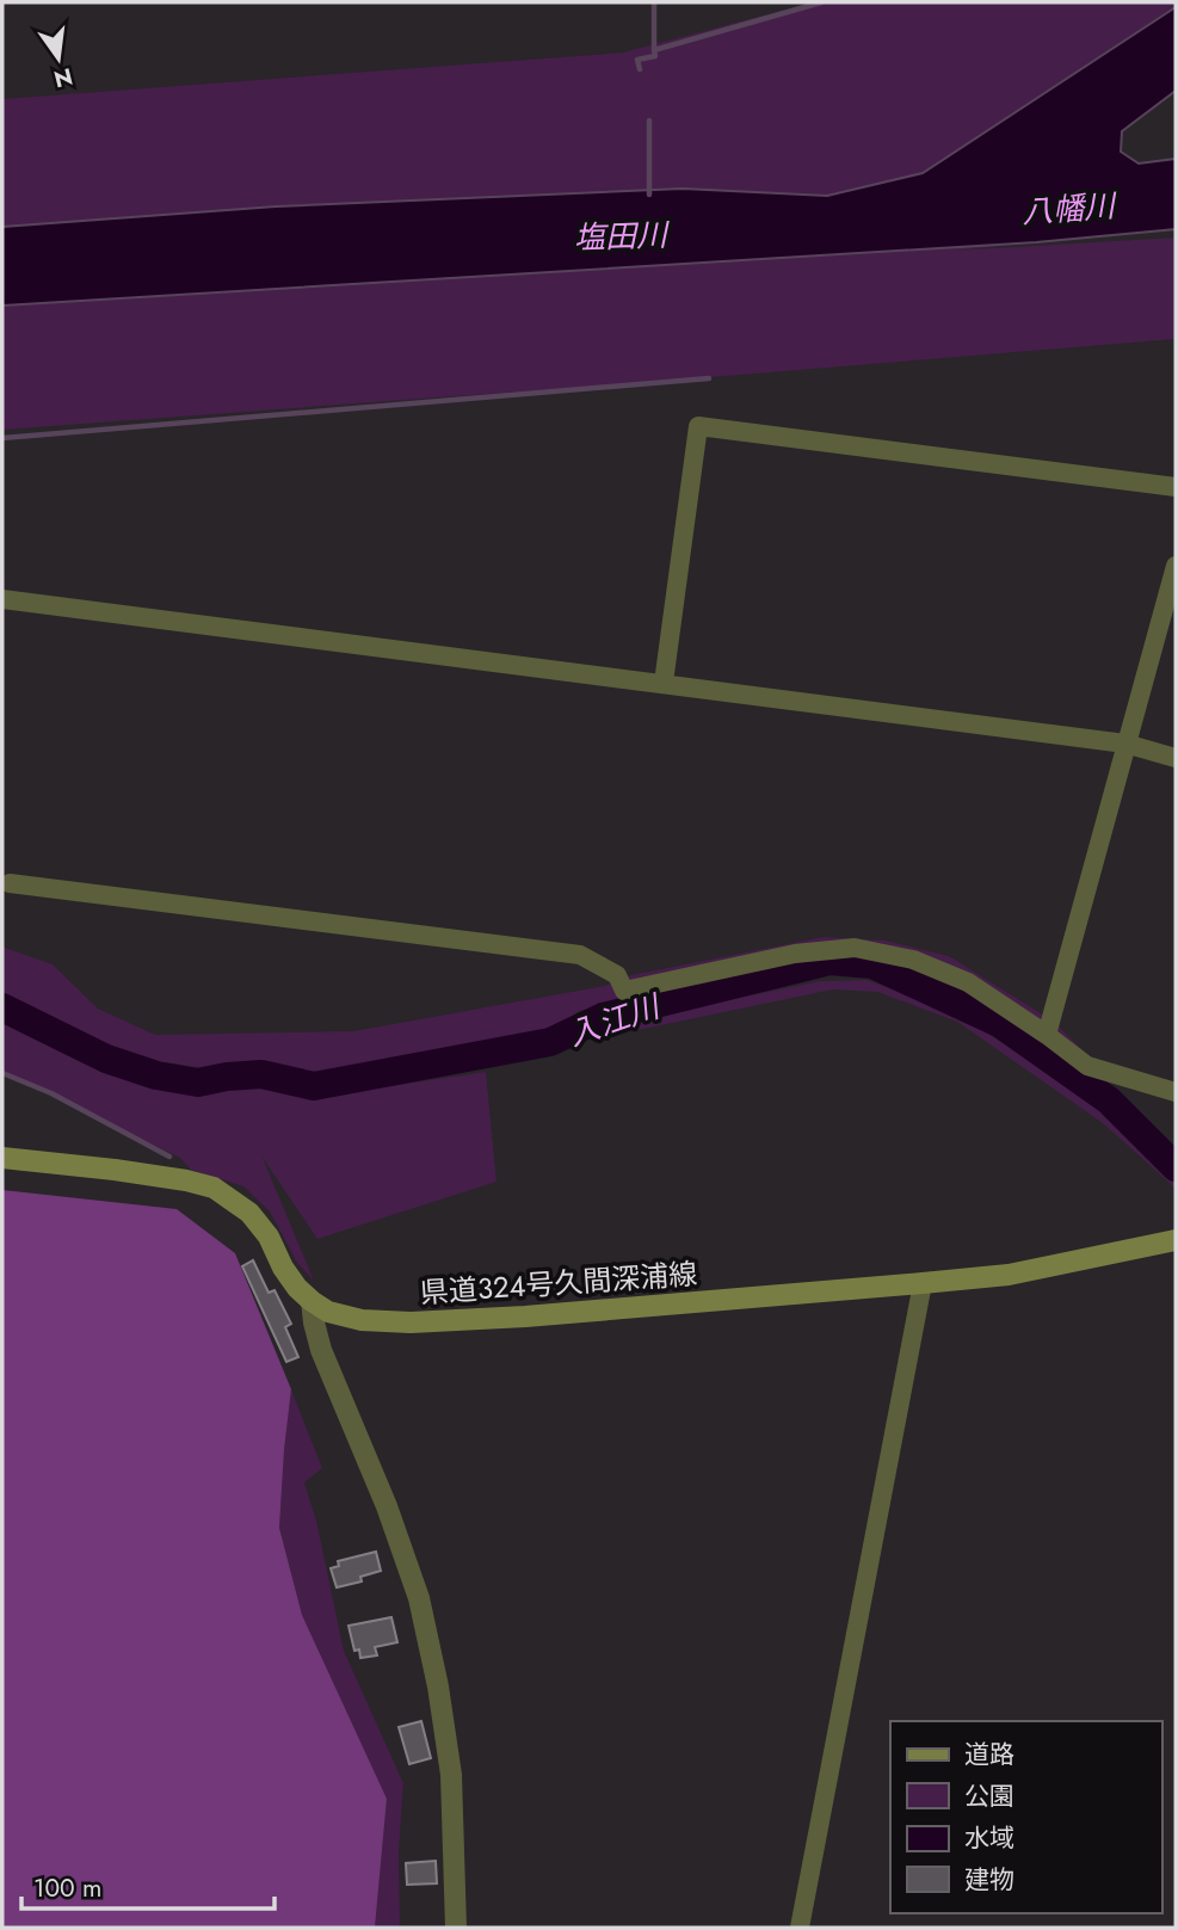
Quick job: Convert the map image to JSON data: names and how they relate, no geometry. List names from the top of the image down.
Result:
{
  "streets": {
    "main road": ["県道324号久間深浦線"]
  },
  "water": ["八幡川", "塩田川", "入江川"],
  "legend": [
    "道路",
    "公園",
    "水域",
    "建物"
  ],
  "scale_bar": "100 m",
  "north": "bottom"
}
